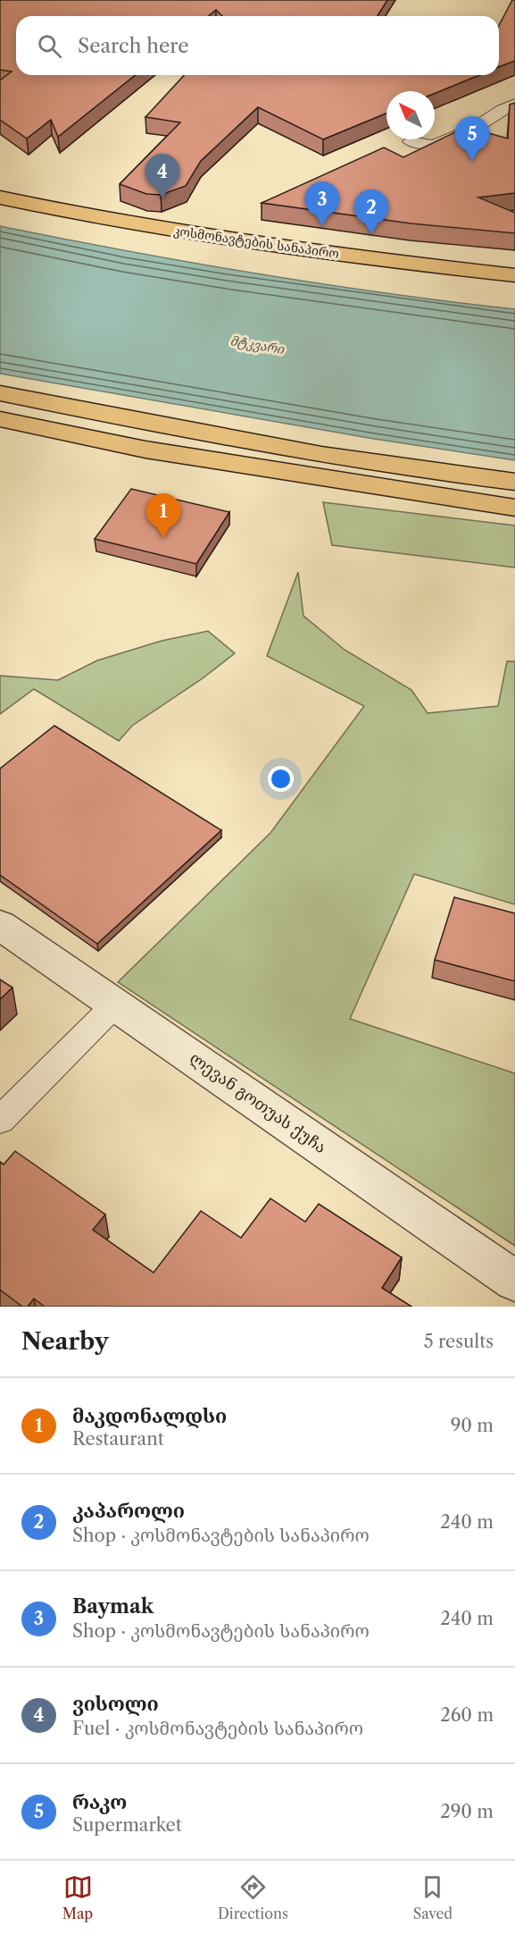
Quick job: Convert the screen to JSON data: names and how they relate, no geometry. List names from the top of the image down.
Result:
{
  "streets": {
    "main road": ["კოსმონავტების სანაპირო"],
    "street": ["ლევან გოთუას ქუჩა"]
  },
  "water": ["მტკვარი"],
  "north": "top left",
  "page": {
    "search": "Search here",
    "pins": [
      "5",
      "4",
      "3",
      "2",
      "1"
    ],
    "heading": ["Nearby", "5 results"],
    "list": [
      {
        "mark": "1",
        "name": "მაკდონალდსი",
        "note": "Restaurant",
        "value": "90 m"
      },
      {
        "mark": "2",
        "name": "კაპაროლი",
        "note": "Shop · კოსმონავტების სანაპირო",
        "value": "240 m"
      },
      {
        "mark": "3",
        "name": "Baymak",
        "note": "Shop · კოსმონავტების სანაპირო",
        "value": "240 m"
      },
      {
        "mark": "4",
        "name": "ვისოლი",
        "note": "Fuel · კოსმონავტების სანაპირო",
        "value": "260 m"
      },
      {
        "mark": "5",
        "name": "რაკო",
        "note": "Supermarket",
        "value": "290 m"
      }
    ],
    "nav": ["Map", "Directions", "Saved"]
  }
}
